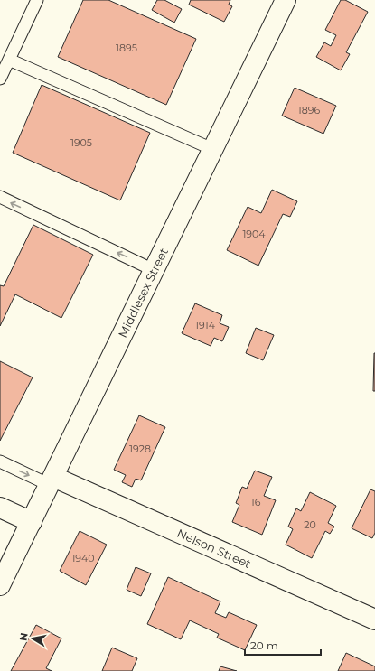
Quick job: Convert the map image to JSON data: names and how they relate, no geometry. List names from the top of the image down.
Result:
{
  "streets": {
    "main road": ["Middlesex Street", "Nelson Street"]
  },
  "crossings": [
    ["Middlesex Street", "Nelson Street"]
  ],
  "house_numbers": [
    "1895",
    "1896",
    "1905",
    "1904",
    "1914",
    "1928",
    "16",
    "20",
    "1940"
  ],
  "scale_bar": "20 m",
  "north": "left"
}
